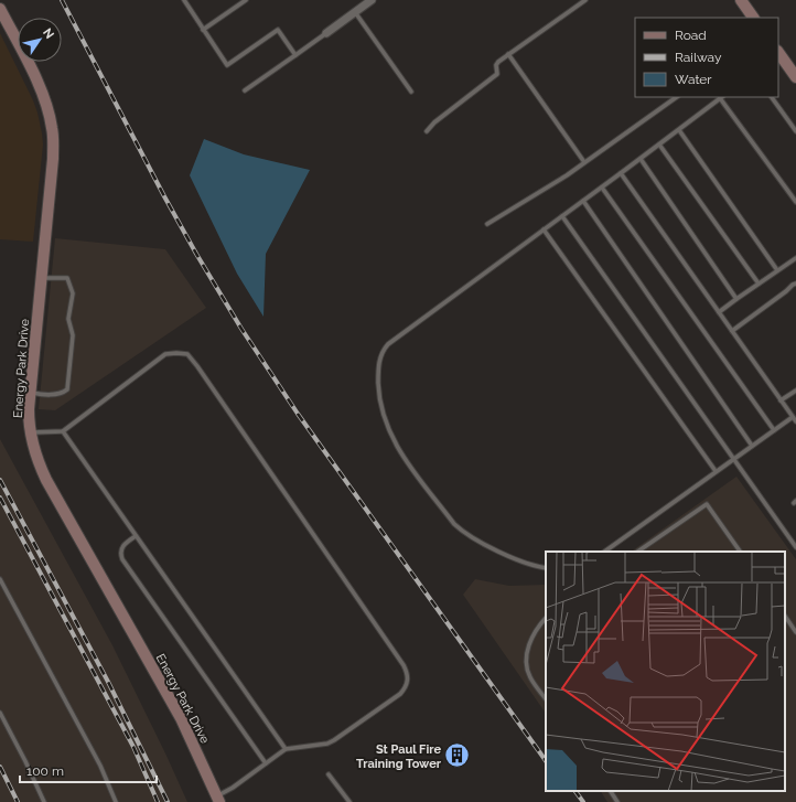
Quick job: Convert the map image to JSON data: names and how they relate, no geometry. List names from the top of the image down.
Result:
{
  "streets": {
    "street": ["Energy Park Drive"]
  },
  "places": {
    "building": ["St Paul Fire Training Tower"]
  },
  "legend": ["Road", "Railway", "Water"],
  "scale_bar": "100 m",
  "north": "top right"
}
